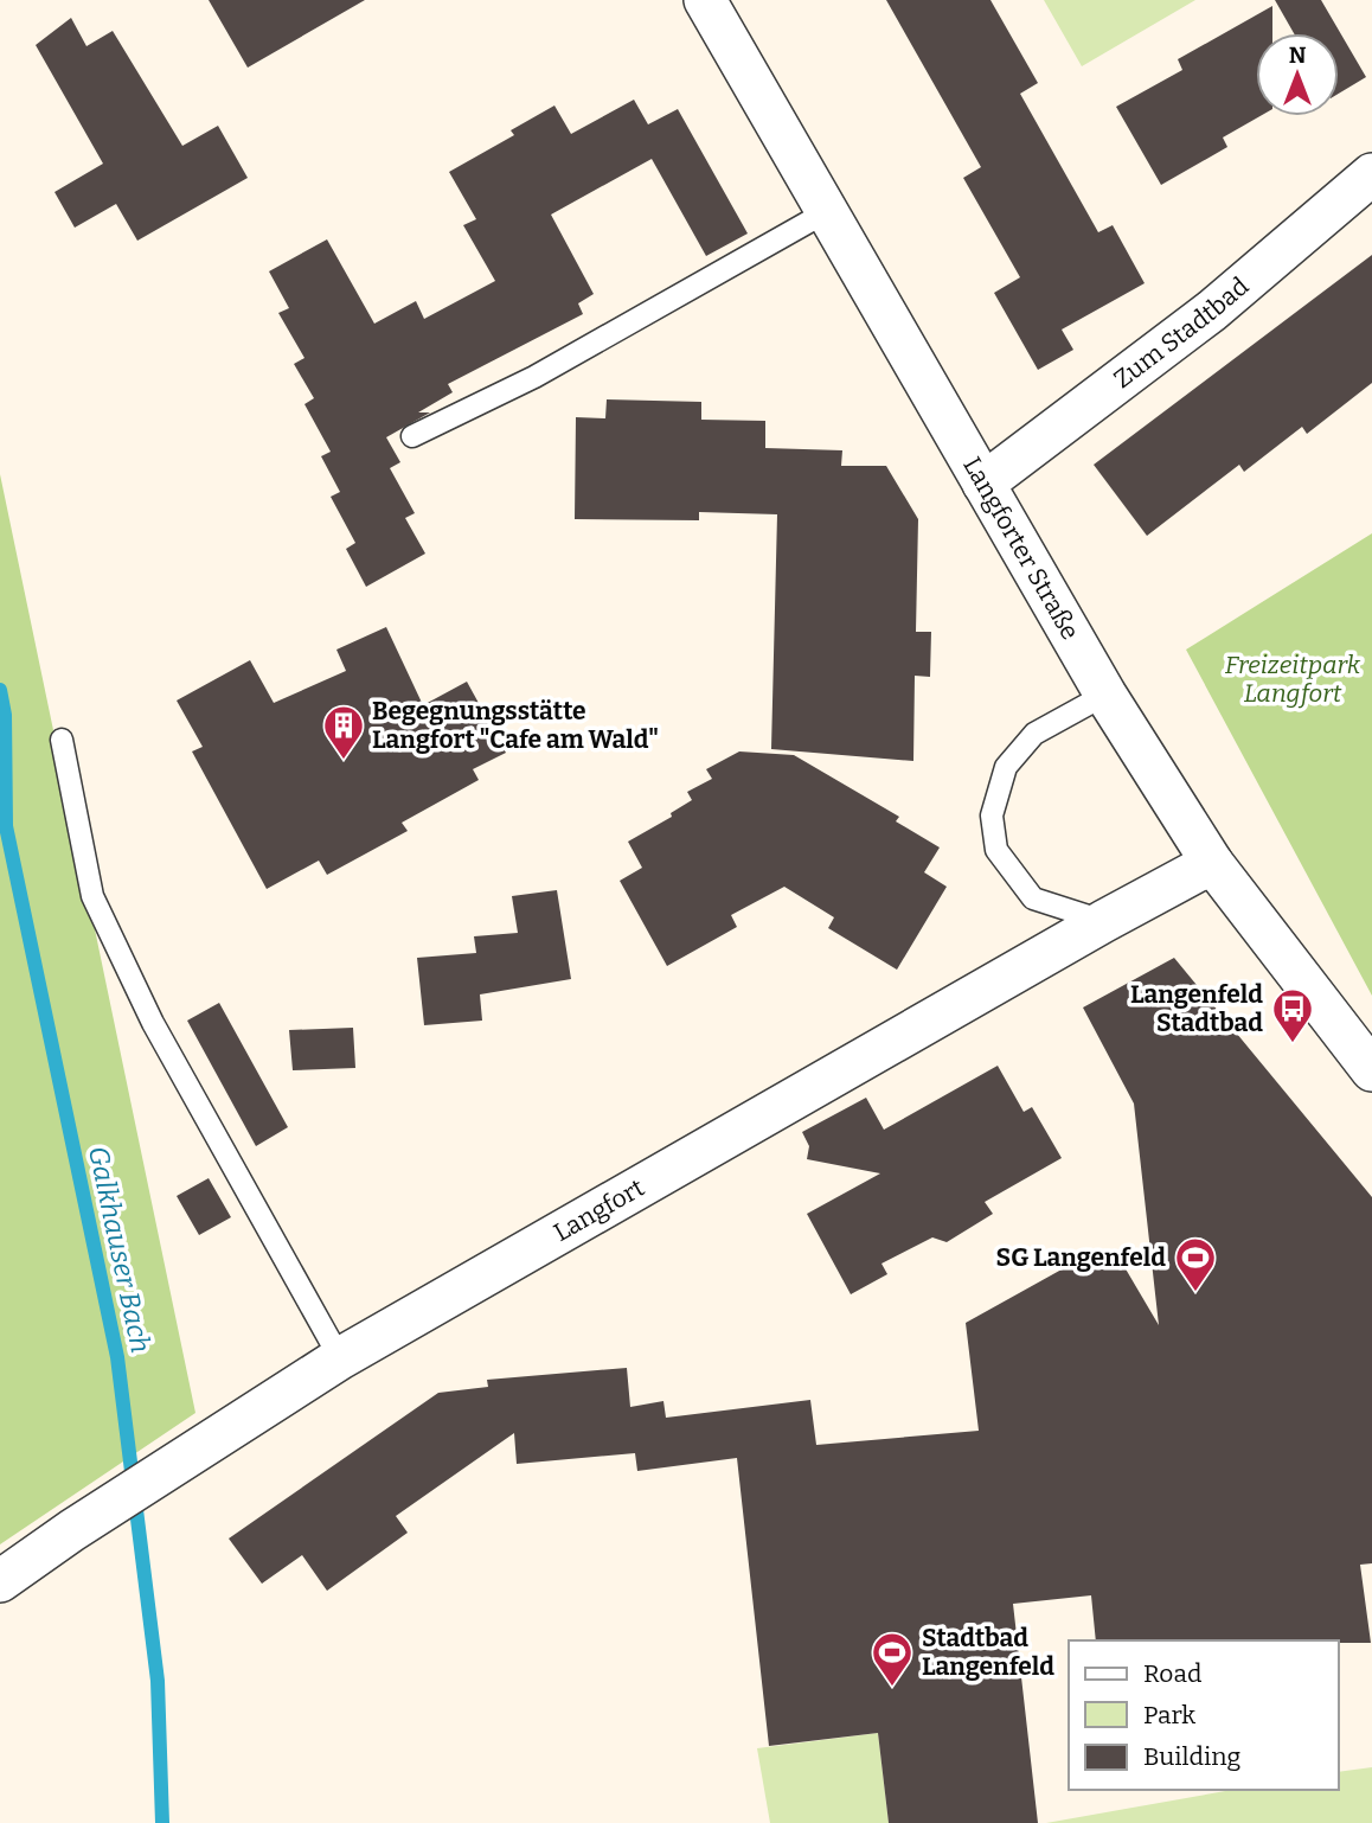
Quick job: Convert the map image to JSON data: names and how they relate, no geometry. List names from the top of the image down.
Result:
{
  "streets": {
    "street": ["Zum Stadtbad", "Langforter Straße", "Langfort"]
  },
  "crossings": [
    ["Zum Stadtbad", "Langforter Straße"],
    ["Langforter Straße", "Langfort"]
  ],
  "water": ["Galkhauser Bach"],
  "parks": ["Freizeitpark Langfort"],
  "places": {
    "building": ["Begegnungsstätte Langfort \"Cafe am Wald\""],
    "bus stop": ["Langenfeld Stadtbad"],
    "sports": ["SG Langenfeld", "Stadtbad Langenfeld"]
  },
  "legend": ["Road", "Park", "Building"],
  "north": "top"
}
